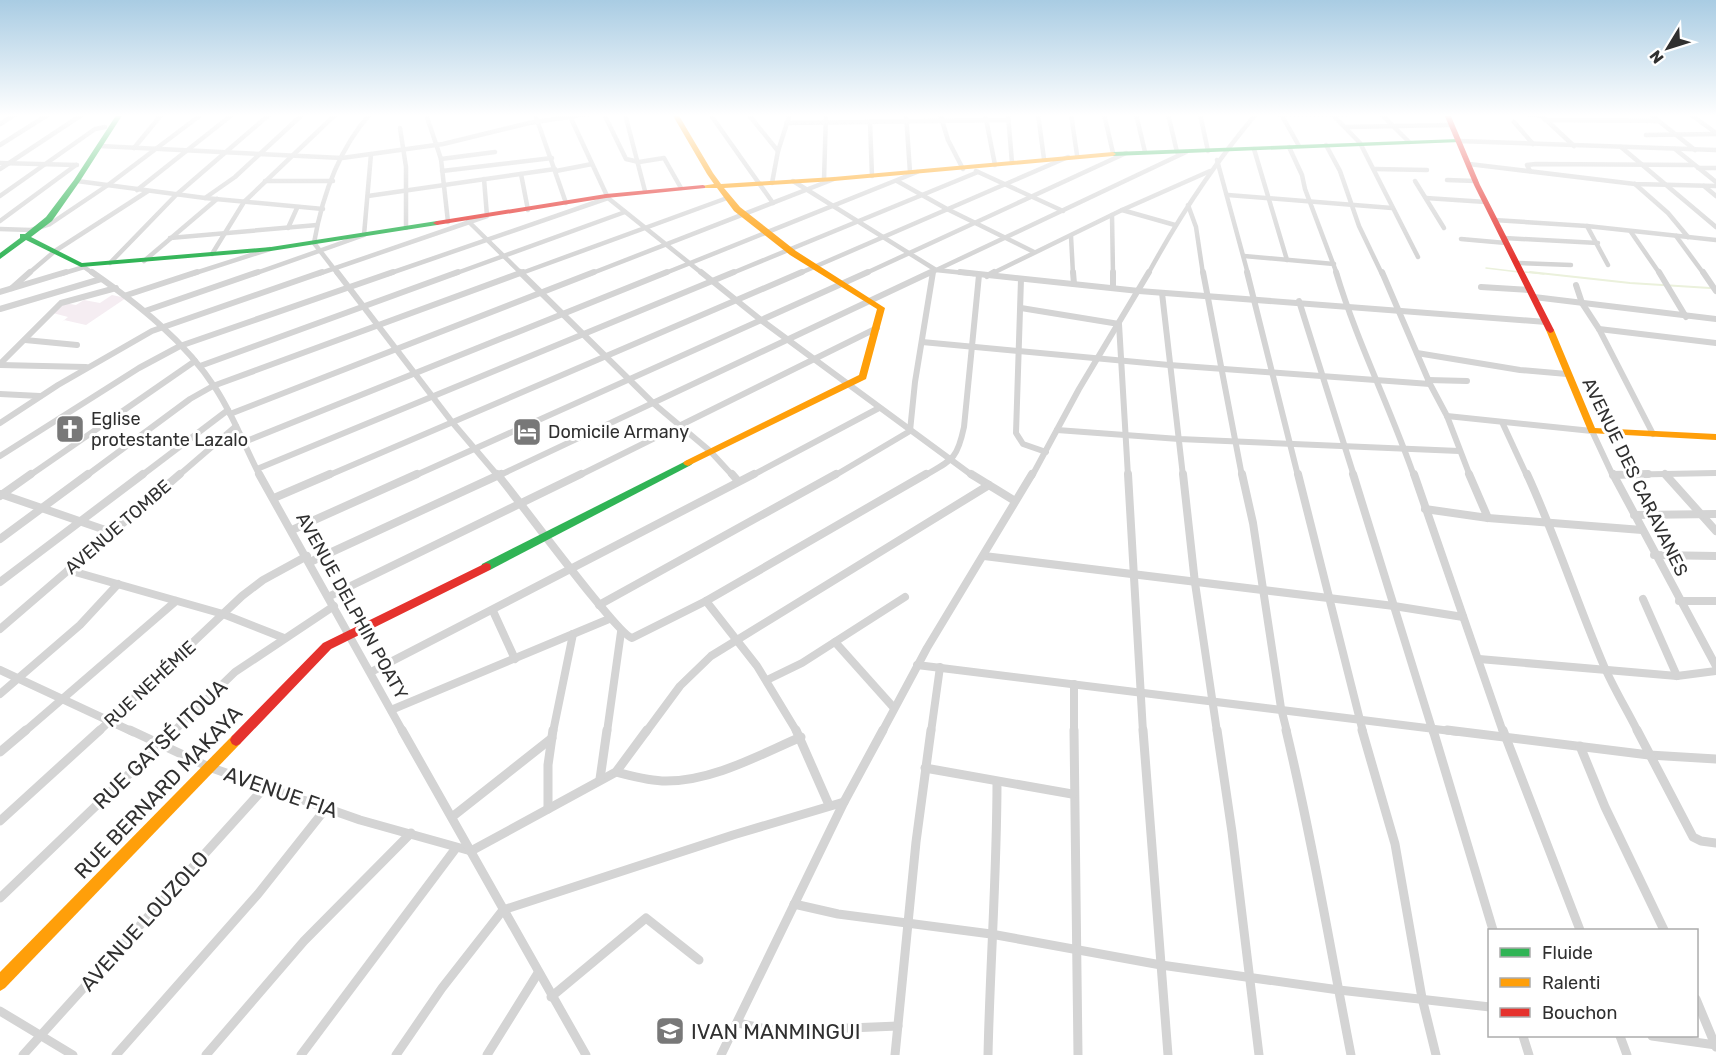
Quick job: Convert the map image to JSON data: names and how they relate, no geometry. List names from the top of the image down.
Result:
{
  "streets": {
    "street": [
      "AVENUE DES CARAVANES",
      "AVENUE TOMBE",
      "AVENUE DELPHIN POATY",
      "RUE NEHÉMIE",
      "RUE GATSÉ ITOUA",
      "RUE BERNARD MAKAYA",
      "AVENUE FIA",
      "AVENUE LOUZOLO"
    ]
  },
  "crossings": [
    ["AVENUE TOMBE", "AVENUE DELPHIN POATY"],
    ["AVENUE DELPHIN POATY", "RUE NEHÉMIE"],
    ["AVENUE DELPHIN POATY", "RUE GATSÉ ITOUA"],
    ["AVENUE DELPHIN POATY", "RUE BERNARD MAKAYA"],
    ["AVENUE DELPHIN POATY", "AVENUE FIA"],
    ["RUE NEHÉMIE", "AVENUE FIA"],
    ["RUE GATSÉ ITOUA", "AVENUE FIA"],
    ["RUE BERNARD MAKAYA", "AVENUE FIA"],
    ["AVENUE FIA", "AVENUE LOUZOLO"]
  ],
  "places": {
    "church": ["Eglise protestante Lazalo"],
    "hotel": ["Domicile Armany"],
    "school or university": ["IVAN MANMINGUI"]
  },
  "legend": ["Fluide", "Ralenti", "Bouchon"],
  "north": "bottom left"
}
